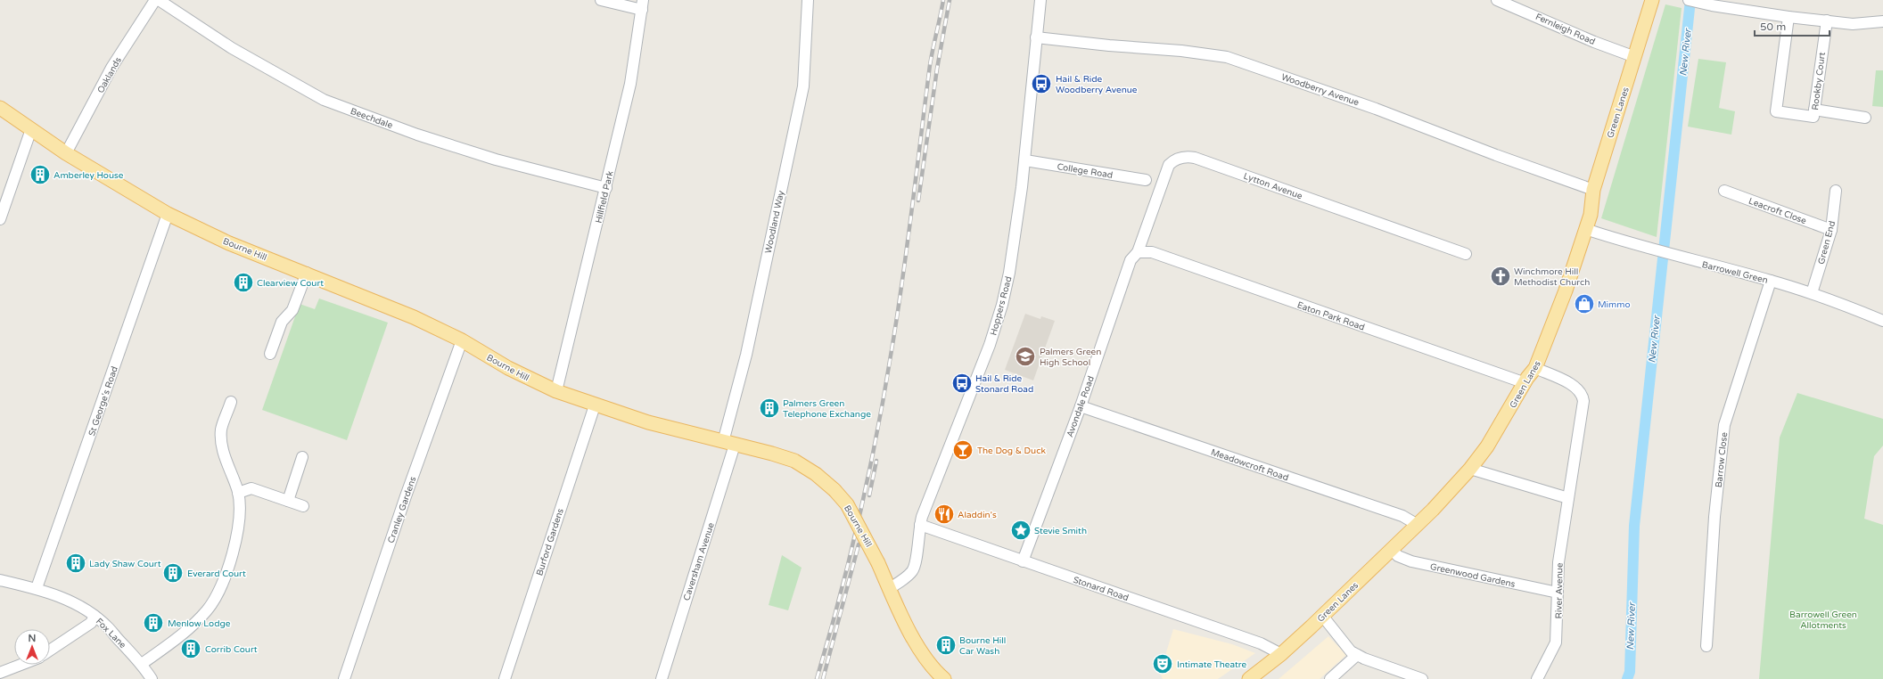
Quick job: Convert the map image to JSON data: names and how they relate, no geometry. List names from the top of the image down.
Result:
{
  "streets": {
    "main road": ["Green Lanes", "Bourne Hill"],
    "street": [
      "Fernleigh Road",
      "Oaklands",
      "Rookby Court",
      "Woodberry Avenue",
      "Beechdale",
      "College Road",
      "Lytton Avenue",
      "Hillfield Park",
      "Leacroft Close",
      "Woodland Way",
      "Green End",
      "Barrowell Green",
      "Hoppers Road",
      "Eaton Park Road",
      "St George's Road",
      "Avondale Road",
      "Barrow Close",
      "Meadowcroft Road",
      "Cranley Gardens",
      "Burford Gardens",
      "Caversham Avenue",
      "Greenwood Gardens",
      "Stonard Road",
      "River Avenue",
      "Fox Lane"
    ]
  },
  "crossings": [
    ["Fernleigh Road", "Green Lanes"],
    ["Oaklands", "Bourne Hill"],
    ["Woodberry Avenue", "Green Lanes"],
    ["Woodberry Avenue", "Hoppers Road"],
    ["Green Lanes", "Barrowell Green"],
    ["Green Lanes", "Eaton Park Road"],
    ["Green Lanes", "Meadowcroft Road"],
    ["Green Lanes", "Greenwood Gardens"],
    ["Green Lanes", "Stonard Road"],
    ["Green Lanes", "River Avenue"],
    ["Beechdale", "Hillfield Park"],
    ["College Road", "Hoppers Road"],
    ["Lytton Avenue", "Eaton Park Road"],
    ["Lytton Avenue", "Avondale Road"],
    ["Hillfield Park", "Bourne Hill"],
    ["Leacroft Close", "Green End"],
    ["Woodland Way", "Bourne Hill"],
    ["Woodland Way", "Caversham Avenue"],
    ["Green End", "Barrowell Green"],
    ["Bourne Hill", "Hoppers Road"],
    ["Bourne Hill", "St George's Road"],
    ["Bourne Hill", "Cranley Gardens"],
    ["Bourne Hill", "Burford Gardens"],
    ["Bourne Hill", "Caversham Avenue"],
    ["Barrowell Green", "Barrow Close"],
    ["Hoppers Road", "Stonard Road"],
    ["Eaton Park Road", "Avondale Road"],
    ["St George's Road", "Fox Lane"],
    ["Avondale Road", "Meadowcroft Road"],
    ["Avondale Road", "Stonard Road"],
    ["Greenwood Gardens", "River Avenue"]
  ],
  "water": ["New River"],
  "parks": ["Barrowell Green Allotments"],
  "places": {
    "bus stop": ["Hail & Ride Woodberry Avenue", "Hail & Ride Stonard Road"],
    "building": [
      "Amberley House",
      "Clearview Court",
      "Palmers Green Telephone Exchange",
      "Lady Shaw Court",
      "Everard Court",
      "Menlow Lodge",
      "Bourne Hill Car Wash",
      "Corrib Court"
    ],
    "church": ["Winchmore Hill Methodist Church"],
    "shop": ["Mimmo"],
    "school or university": ["Palmers Green High School"],
    "bar": ["The Dog & Duck"],
    "restaurant": ["Aladdin's"],
    "place": ["Stevie Smith"],
    "theatre": ["Intimate Theatre"]
  },
  "scale_bar": "50 m",
  "north": "top"
}
